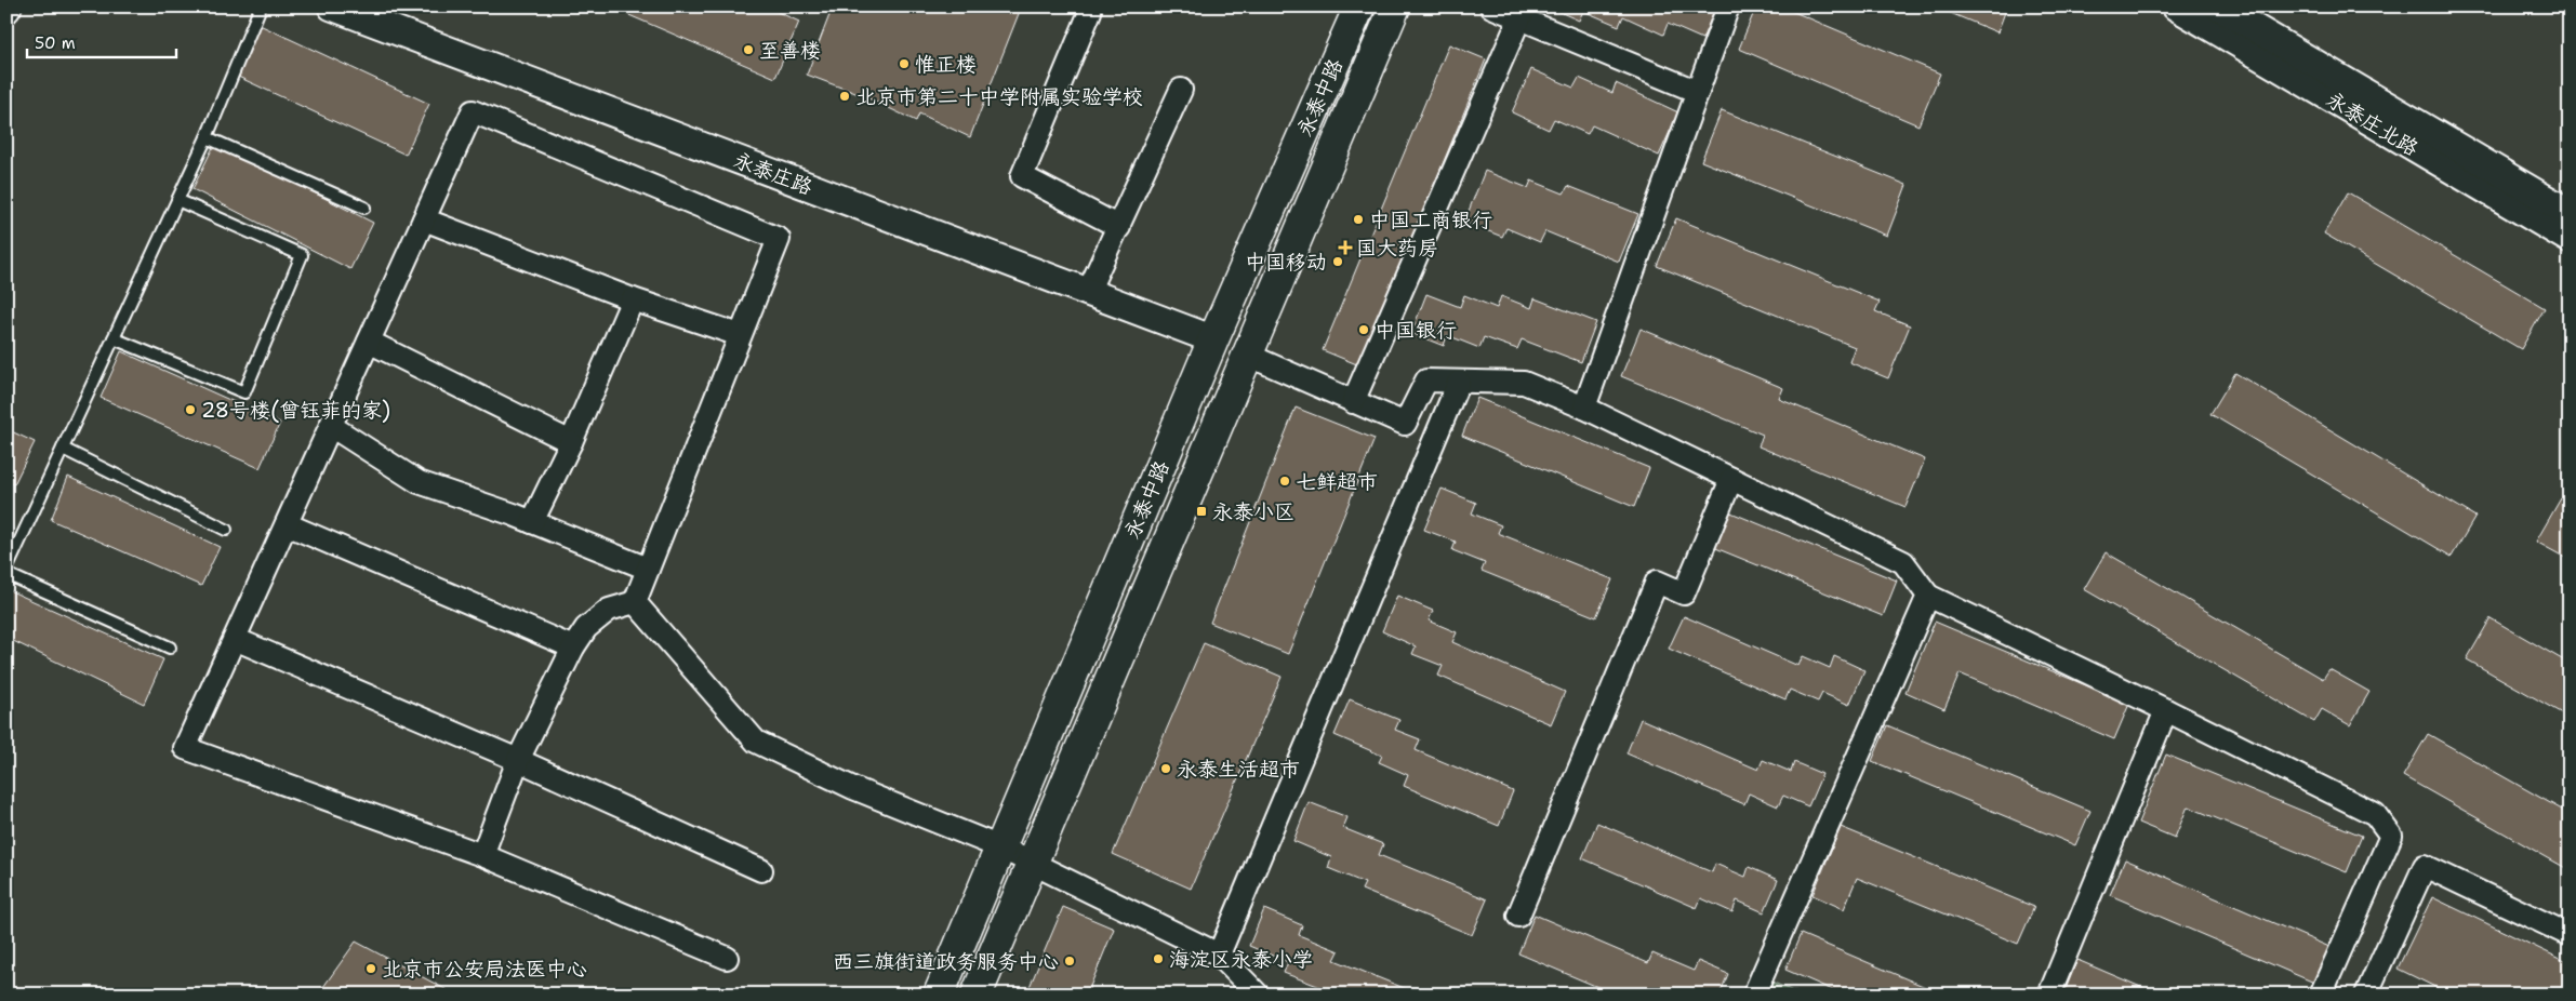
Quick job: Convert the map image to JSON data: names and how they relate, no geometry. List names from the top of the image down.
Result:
{
  "streets": {
    "main road": ["永泰中路"],
    "street": ["永泰庄北路", "永泰庄路"]
  },
  "crossings": [
    ["永泰中路", "永泰庄路"]
  ],
  "places": {
    "other": [
      "至善楼",
      "惟正楼",
      "北京市第二十中学附属实验学校",
      "中国工商银行",
      "中国移动",
      "中国银行",
      "28号楼(曾钰菲的家)",
      "七鲜超市",
      "永泰生活超市",
      "海淀区永泰小学",
      "西三旗街道政务服务中心",
      "北京市公安局法医中心"
    ],
    "health": ["国大药房"],
    "transit": ["永泰小区"]
  },
  "scale_bar": "50 m"
}
